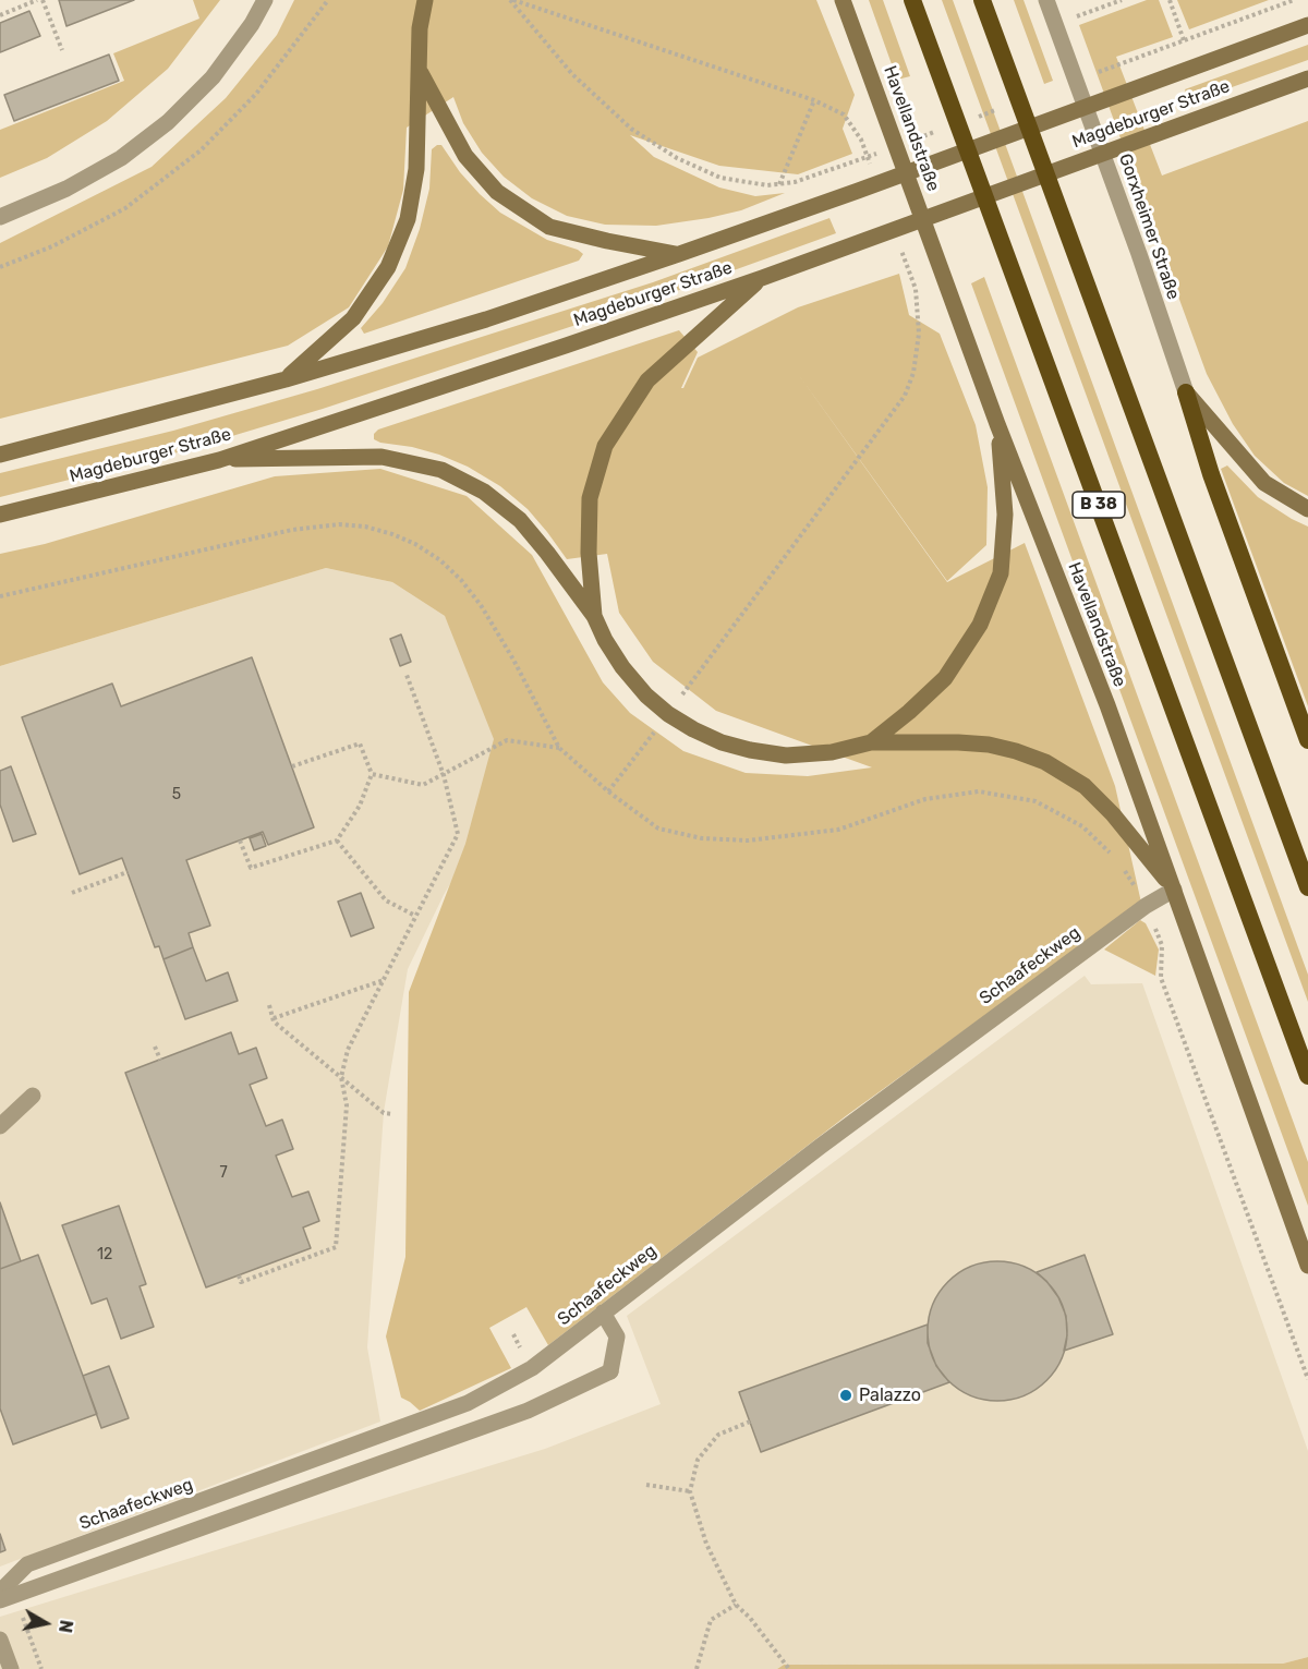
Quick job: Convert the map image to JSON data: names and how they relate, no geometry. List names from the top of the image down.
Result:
{
  "streets": {
    "highway": ["B 38"],
    "main road": ["Magdeburger Straße", "Havellandstraße"],
    "street": ["Gorxheimer Straße", "Schaafeckweg"]
  },
  "crossings": [
    ["Havellandstraße", "Schaafeckweg"]
  ],
  "places": ["Palazzo"],
  "house_numbers": ["5", "7", "12"],
  "north": "right"
}
